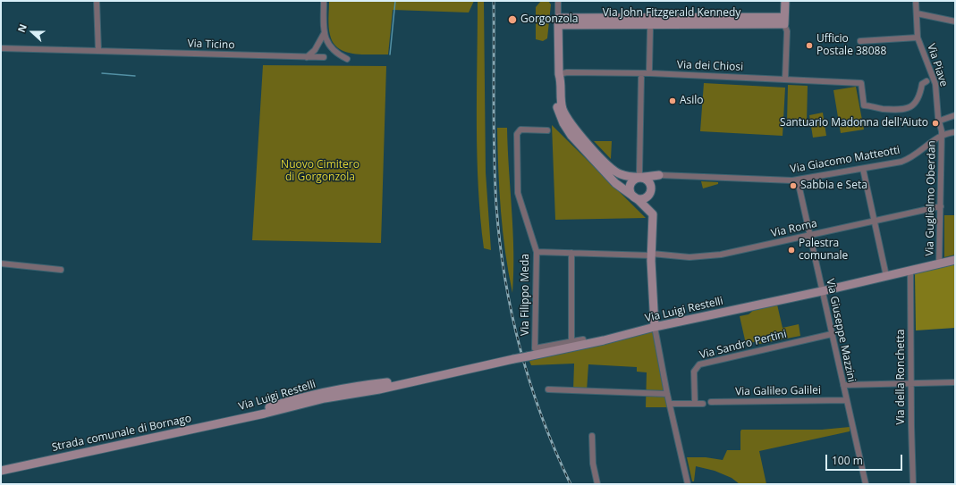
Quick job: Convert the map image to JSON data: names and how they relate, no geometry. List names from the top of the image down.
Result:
{
  "streets": {
    "street": [
      "Via John Fitzgerald Kennedy",
      "Via Ticino",
      "Via Piave",
      "Via dei Chiosi",
      "Via Giacomo Matteotti",
      "Via Guglielmo Oberdan",
      "Via Roma",
      "Via Filippo Meda",
      "Via Luigi Restelli",
      "Via Giuseppe Mazzini",
      "Via Sandro Pertini",
      "Via della Ronchetta",
      "Via Galileo Galilei",
      "Strada comunale di Bornago"
    ]
  },
  "crossings": [
    ["Via Piave", "Via dei Chiosi"],
    ["Via Piave", "Via Giacomo Matteotti"],
    ["Via Piave", "Via Guglielmo Oberdan"],
    ["Via Giacomo Matteotti", "Via Guglielmo Oberdan"],
    ["Via Giacomo Matteotti", "Via Giuseppe Mazzini"],
    ["Via Guglielmo Oberdan", "Via Roma"],
    ["Via Guglielmo Oberdan", "Via Luigi Restelli"],
    ["Via Roma", "Via Filippo Meda"],
    ["Via Roma", "Via Giuseppe Mazzini"],
    ["Via Luigi Restelli", "Via Giuseppe Mazzini"],
    ["Via Luigi Restelli", "Via della Ronchetta"],
    ["Via Luigi Restelli", "Strada comunale di Bornago"],
    ["Via Giuseppe Mazzini", "Via Sandro Pertini"],
    ["Via Giuseppe Mazzini", "Via Galileo Galilei"]
  ],
  "parks": ["Nuovo Cimitero di Gorgonzola"],
  "places": [
    "Gorgonzola",
    "Ufficio Postale 38088",
    "Asilo",
    "Santuario Madonna dell'Aiuto",
    "Sabbia e Seta",
    "Palestra comunale"
  ],
  "scale_bar": "100 m",
  "north": "left"
}
